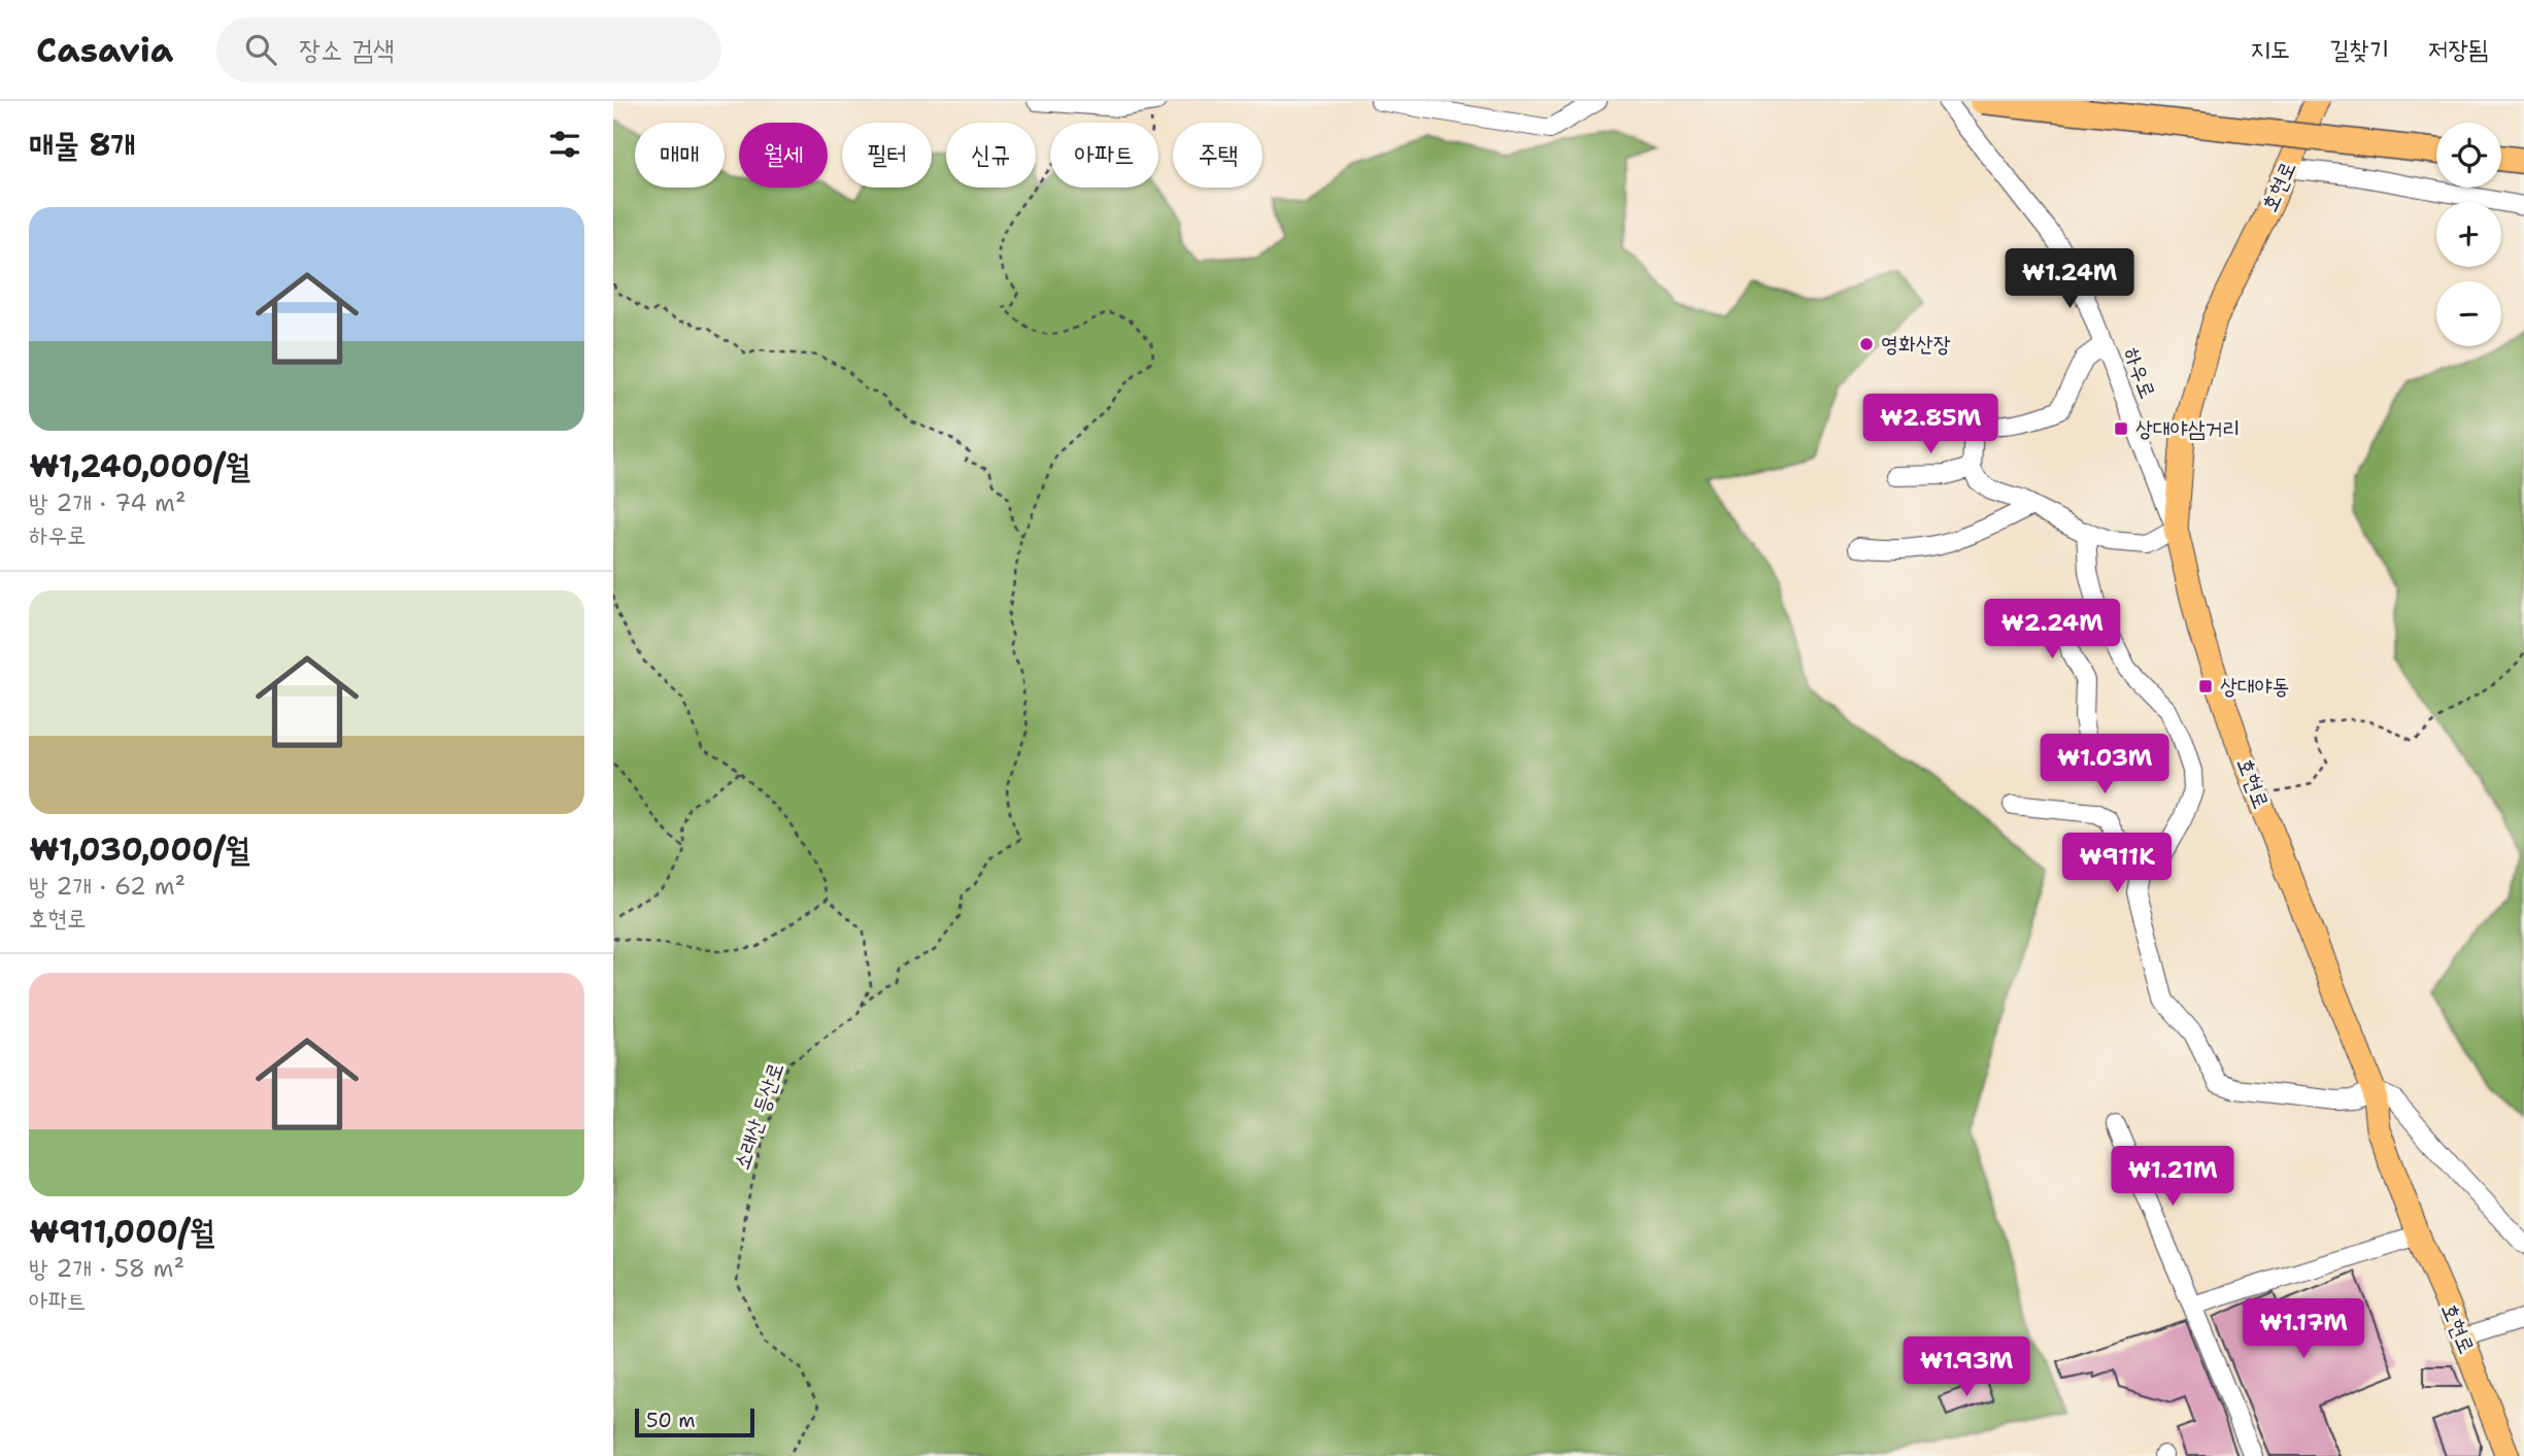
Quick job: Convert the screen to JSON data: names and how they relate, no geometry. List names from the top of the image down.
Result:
{
  "streets": {
    "main road": ["호현로"],
    "street": ["하우로"],
    "path": ["소래산 등산로"]
  },
  "crossings": [
    ["호현로", "하우로"]
  ],
  "places": {
    "other": ["영화산장"],
    "transit": ["상대야삼거리", "상대야동"]
  },
  "scale_bar": "50 m",
  "page": {
    "header": "Casavia",
    "search": "장소 검색",
    "nav": ["지도", "길찾기", "저장됨"],
    "heading": "매물 8개",
    "map_buttons": ["+", "−"],
    "chip": [
      "매매",
      "월세",
      "필터",
      "신규",
      "아파트",
      "주택"
    ],
    "list": [
      {
        "name": "₩1,240,000/월",
        "note": "방 2개 · 74 m² · 하우로"
      },
      {
        "name": "₩1,030,000/월",
        "note": "방 2개 · 62 m² · 호현로"
      },
      {
        "name": "₩911,000/월",
        "note": "방 2개 · 58 m² · 아파트"
      }
    ],
    "price": [
      "₩1.24M",
      "₩2.85M",
      "₩2.24M",
      "₩1.03M",
      "₩911K",
      "₩1.21M",
      "₩1.17M",
      "₩1.93M"
    ],
    "scale": "50 m"
  }
}
